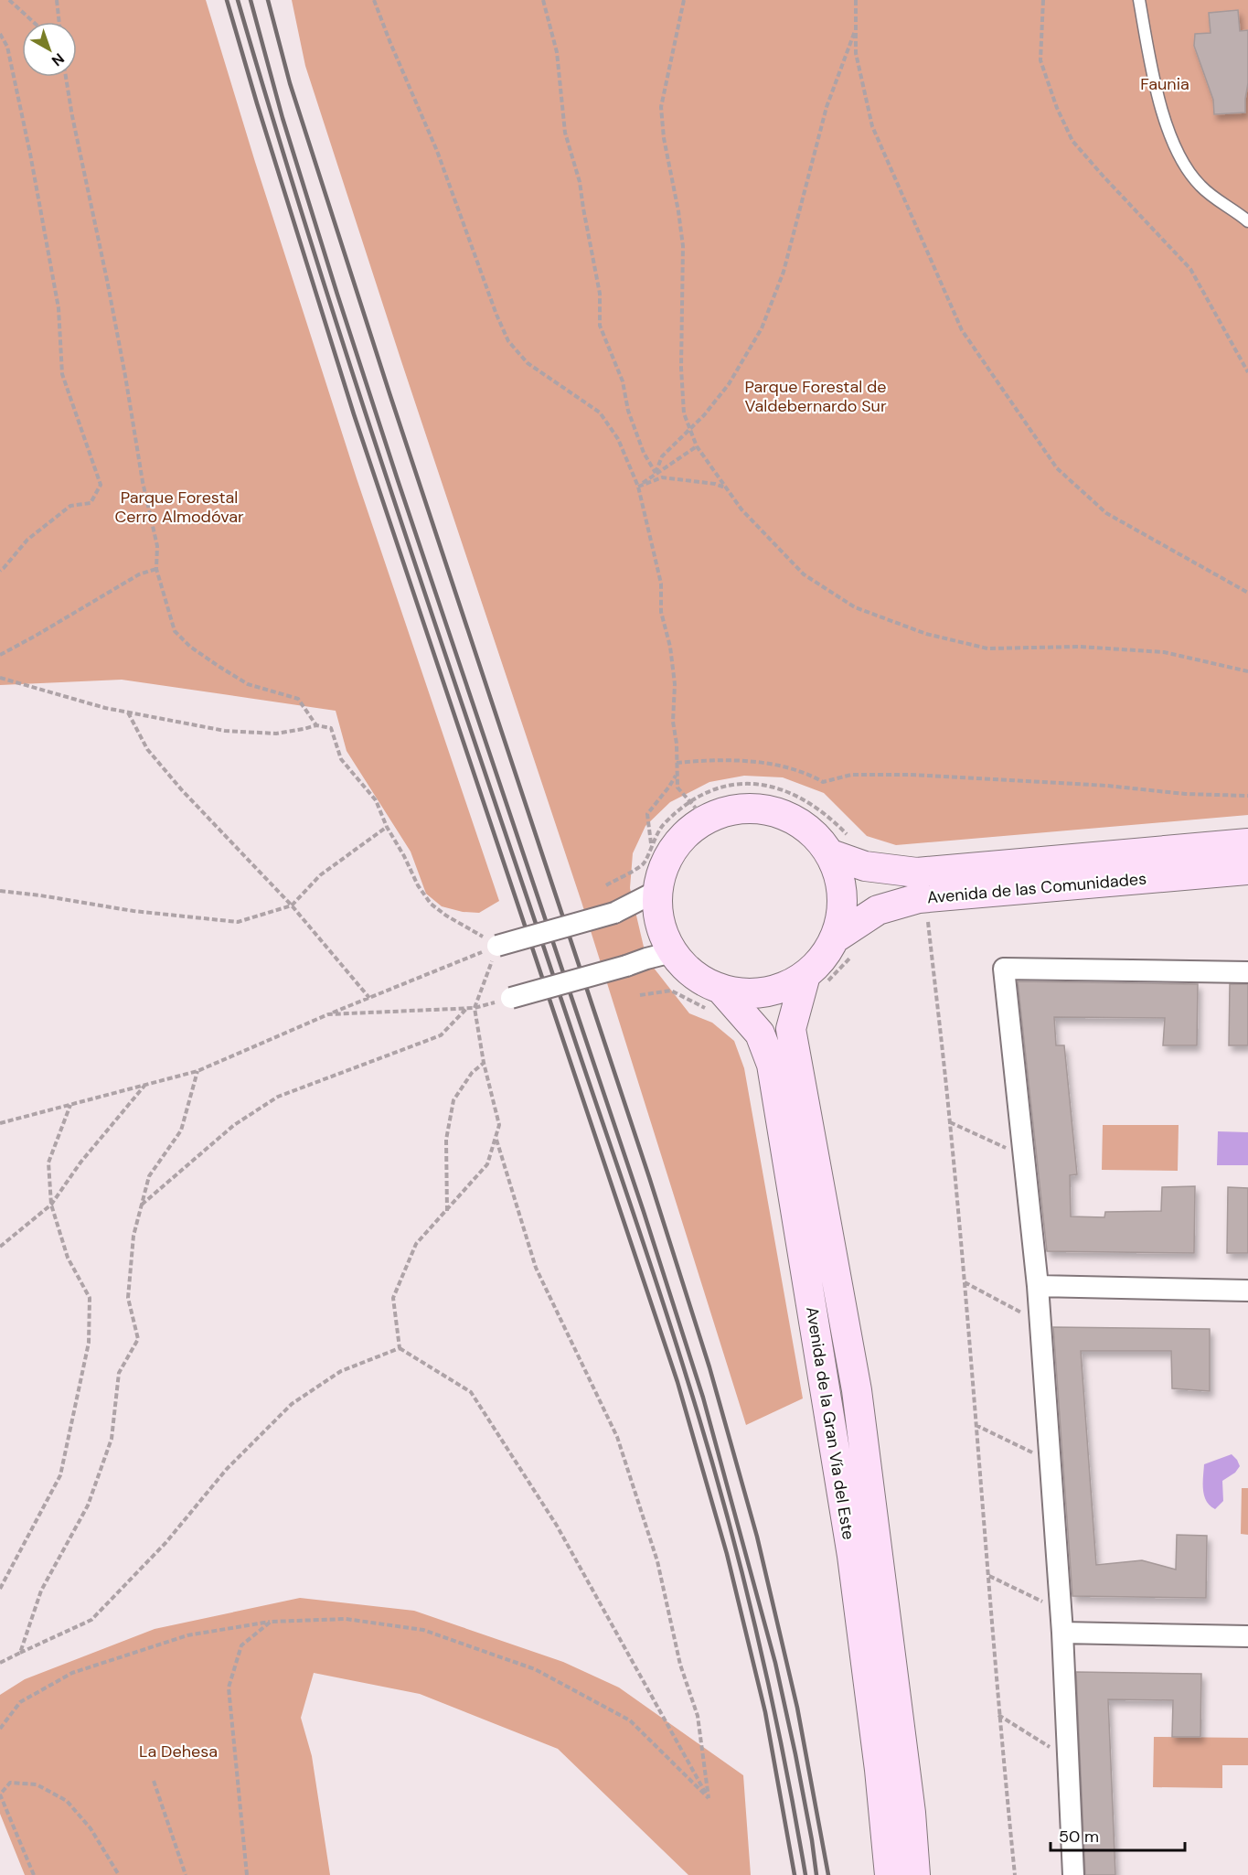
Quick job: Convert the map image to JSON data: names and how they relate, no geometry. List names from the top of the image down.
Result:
{
  "streets": {
    "street": ["Avenida de las Comunidades", "Avenida de la Gran Vía del Este"]
  },
  "parks": [
    "Faunia",
    "Parque Forestal de Valdebernardo Sur",
    "Parque Forestal Cerro Almodóvar",
    "La Dehesa"
  ],
  "scale_bar": "50 m",
  "north": "bottom right"
}
